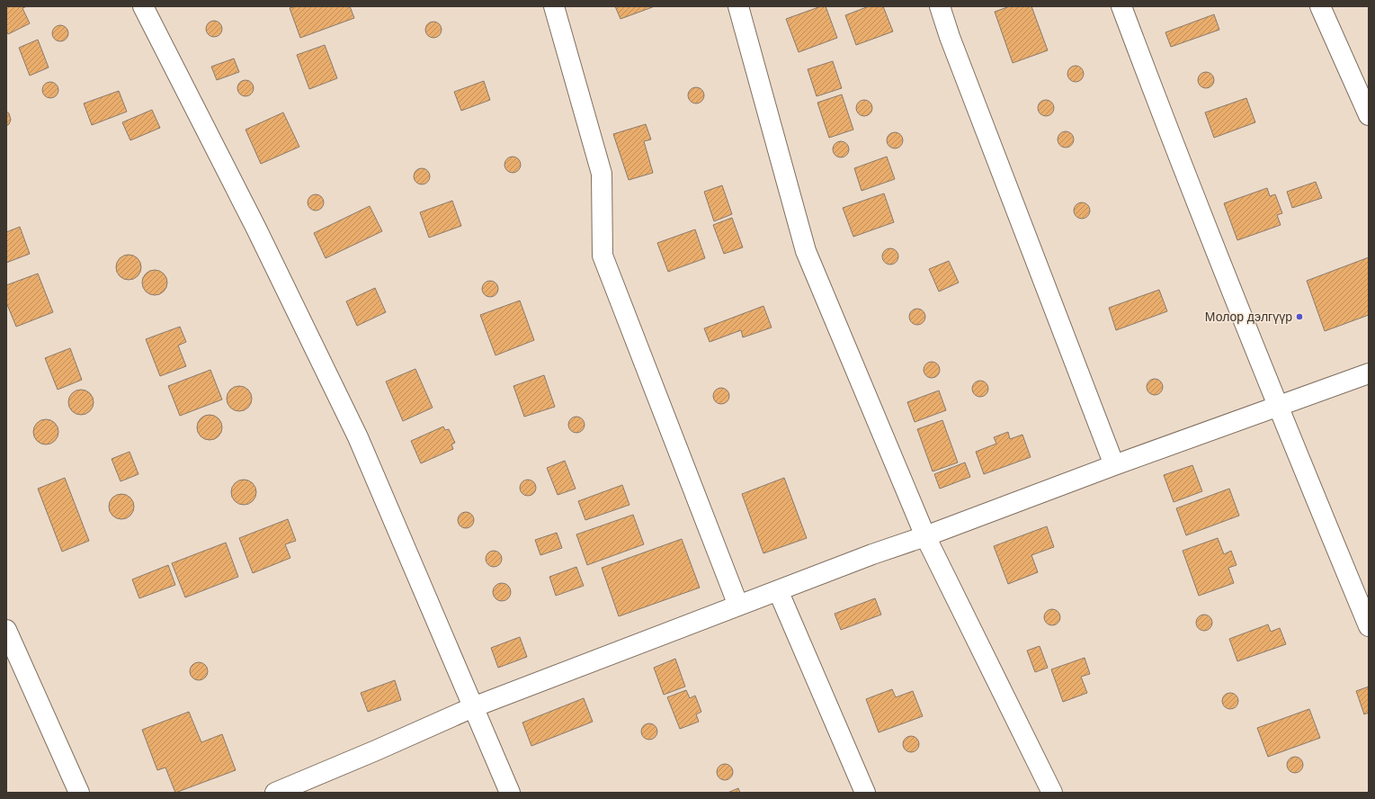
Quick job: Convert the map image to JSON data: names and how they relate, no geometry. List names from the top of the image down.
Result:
{
  "places": ["Молор дэлгүүр"]
}
